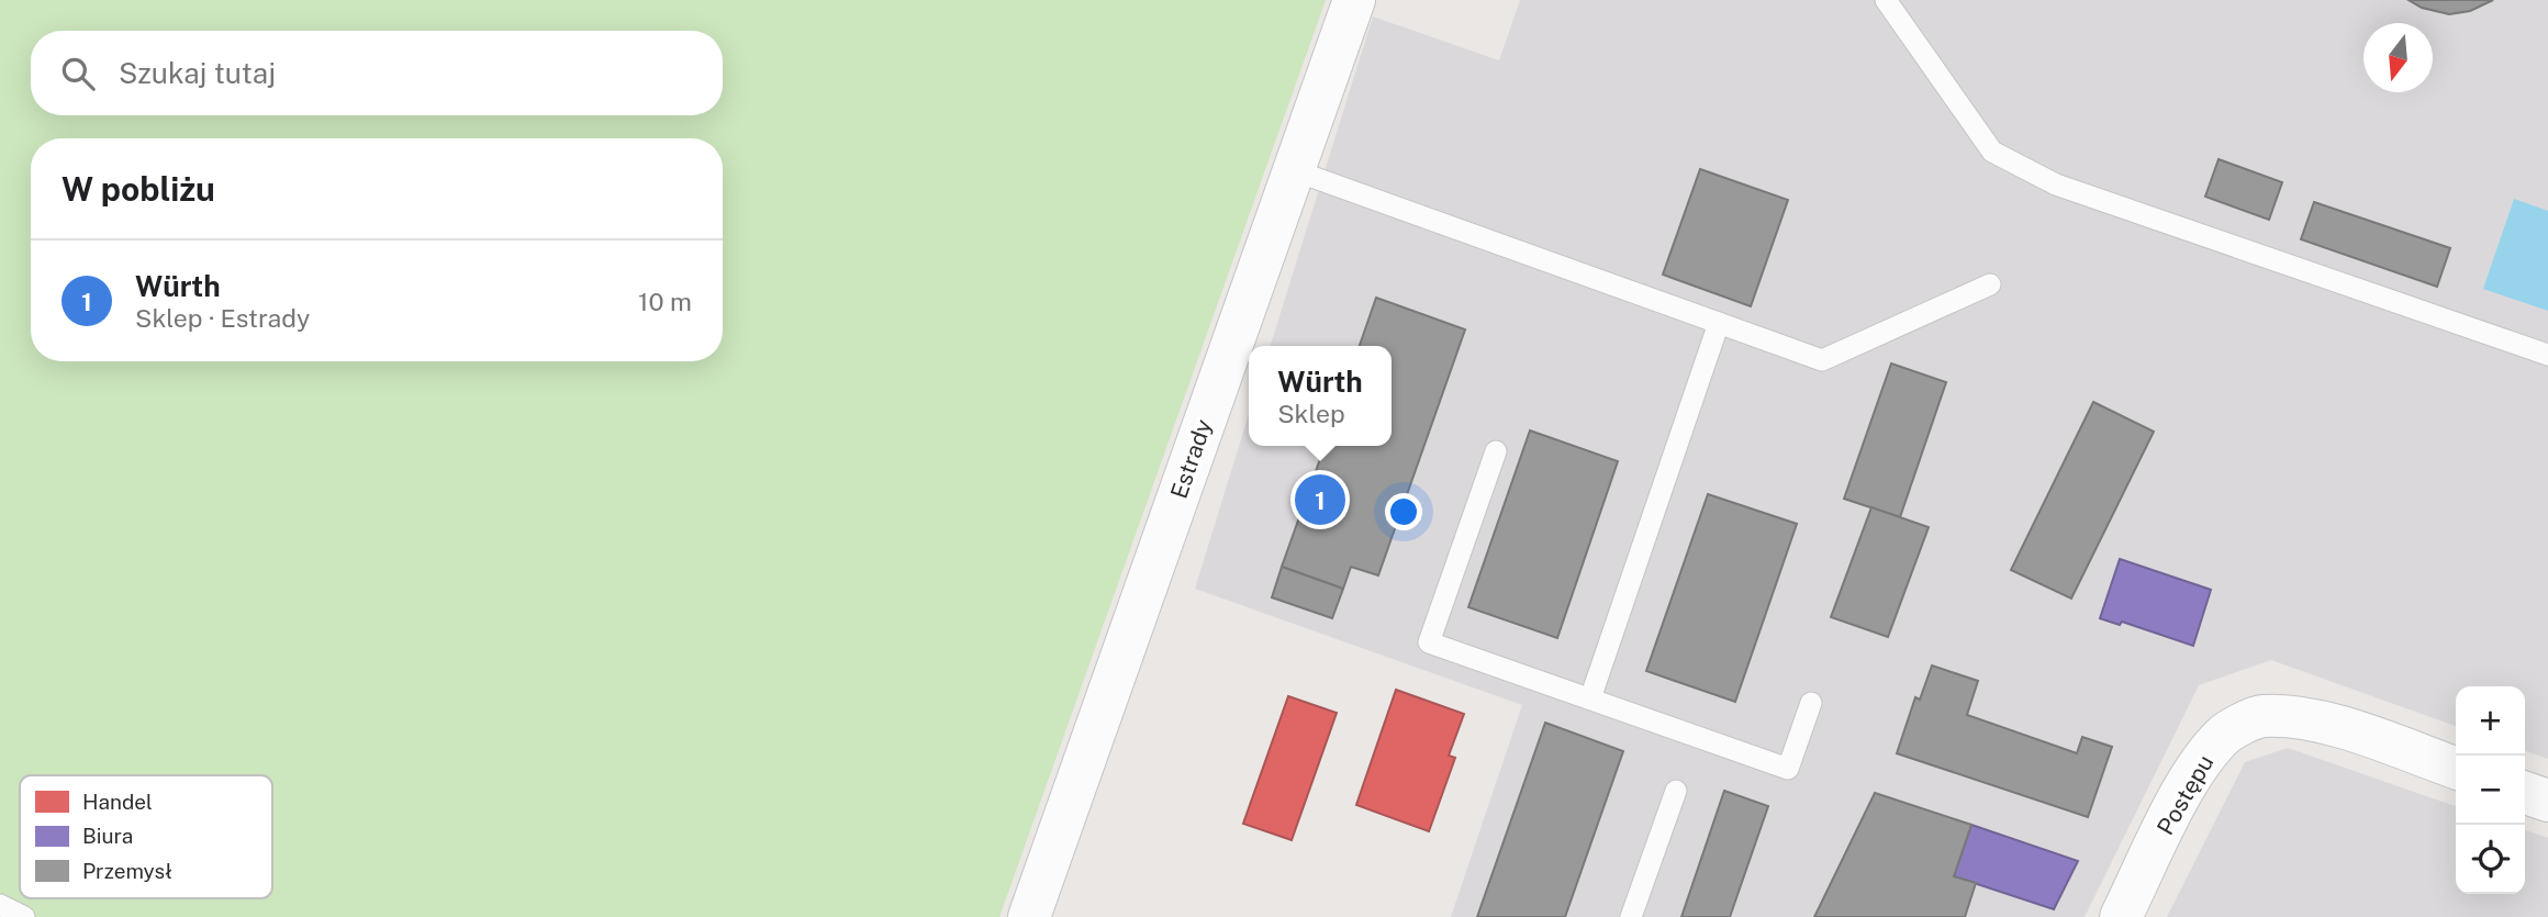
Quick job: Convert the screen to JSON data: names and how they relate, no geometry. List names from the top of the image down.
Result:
{
  "streets": {
    "main road": ["Estrady", "Postępu"]
  },
  "legend": ["Handel", "Biura", "Przemysł"],
  "north": "bottom",
  "page": {
    "search": "Szukaj tutaj",
    "heading": "W pobliżu",
    "list": [
      {
        "mark": "1",
        "name": "Würth",
        "note": "Sklep · Estrady",
        "value": "10 m"
      }
    ],
    "popup": ["Würth", "Sklep"],
    "pins": "1",
    "map_buttons": ["+", "−"]
  }
}
